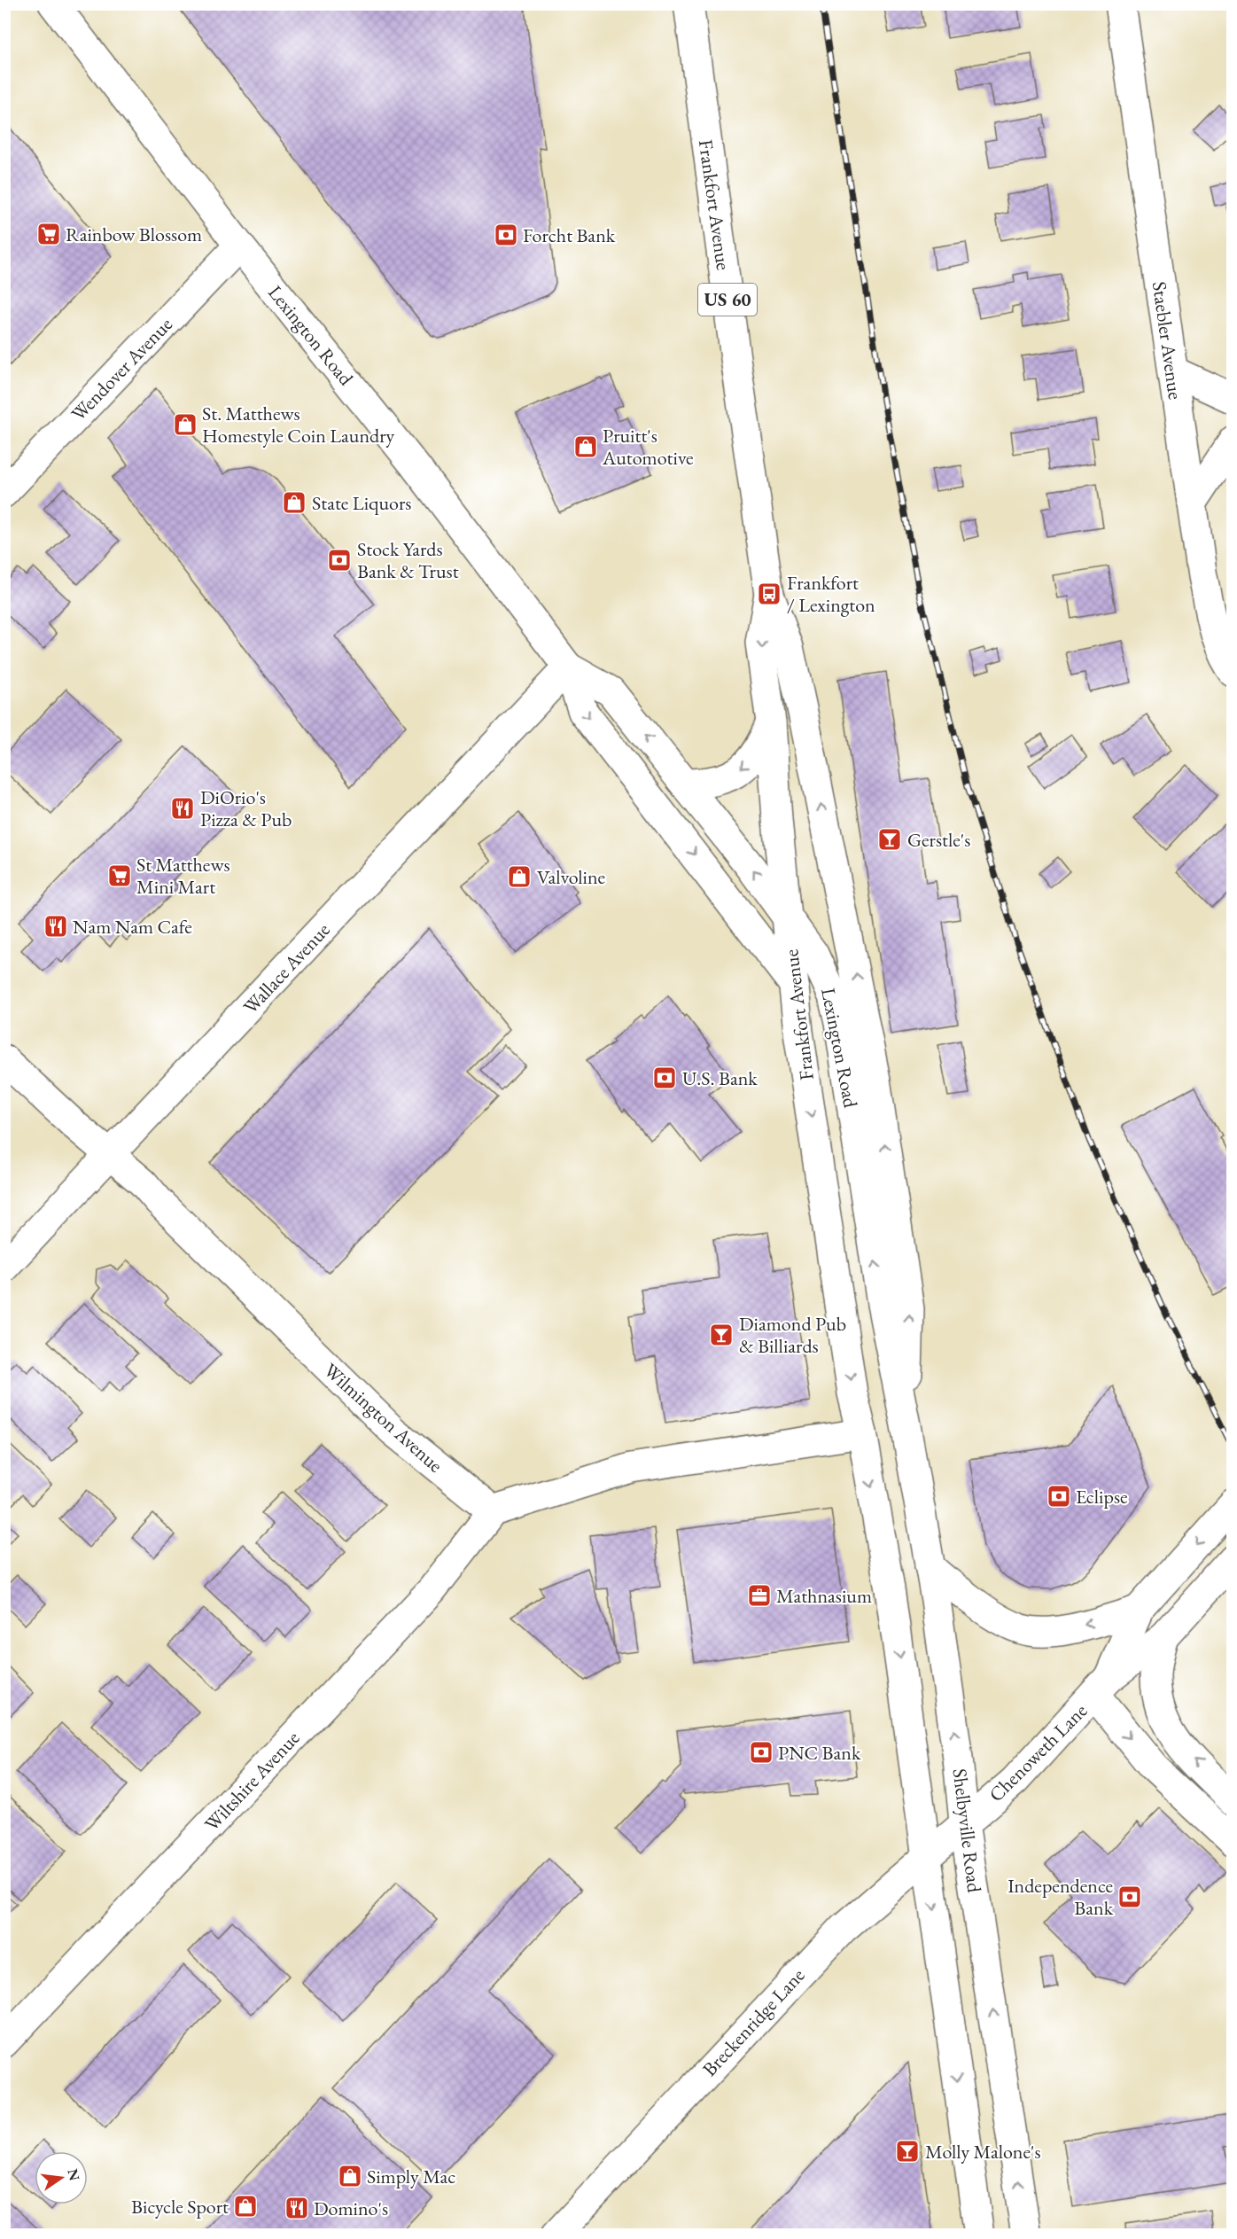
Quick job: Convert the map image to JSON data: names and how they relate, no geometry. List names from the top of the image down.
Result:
{
  "streets": {
    "main road": [
      "Frankfort Avenue",
      "US 60",
      "Lexington Road",
      "Staebler Avenue",
      "Wendover Avenue",
      "Wallace Avenue",
      "Wilmington Avenue",
      "Chenoweth Lane",
      "Wiltshire Avenue",
      "Shelbyville Road",
      "Breckenridge Lane"
    ]
  },
  "crossings": [
    ["Frankfort Avenue", "Lexington Road"],
    ["Frankfort Avenue", "Shelbyville Road"],
    ["Lexington Road", "Wendover Avenue"],
    ["Lexington Road", "Wallace Avenue"],
    ["Lexington Road", "Shelbyville Road"],
    ["Wallace Avenue", "Wilmington Avenue"],
    ["Wilmington Avenue", "Wiltshire Avenue"],
    ["Chenoweth Lane", "Shelbyville Road"],
    ["Chenoweth Lane", "Breckenridge Lane"],
    ["Shelbyville Road", "Breckenridge Lane"]
  ],
  "places": {
    "supermarket": ["Rainbow Blossom", "St Matthews Mini Mart"],
    "bank": [
      "Forcht Bank",
      "Stock Yards Bank & Trust",
      "U.S. Bank",
      "Eclipse",
      "PNC Bank",
      "Independence Bank"
    ],
    "shop": [
      "St. Matthews Homestyle Coin Laundry",
      "Pruitt's Automotive",
      "State Liquors",
      "Valvoline",
      "Simply Mac",
      "Bicycle Sport"
    ],
    "bus stop": ["Frankfort / Lexington"],
    "restaurant": ["DiOrio's Pizza & Pub", "Nam Nam Cafe", "Domino's"],
    "bar": ["Gerstle's", "Diamond Pub & Billiards", "Molly Malone's"],
    "office": ["Mathnasium"]
  },
  "north": "right"
}
